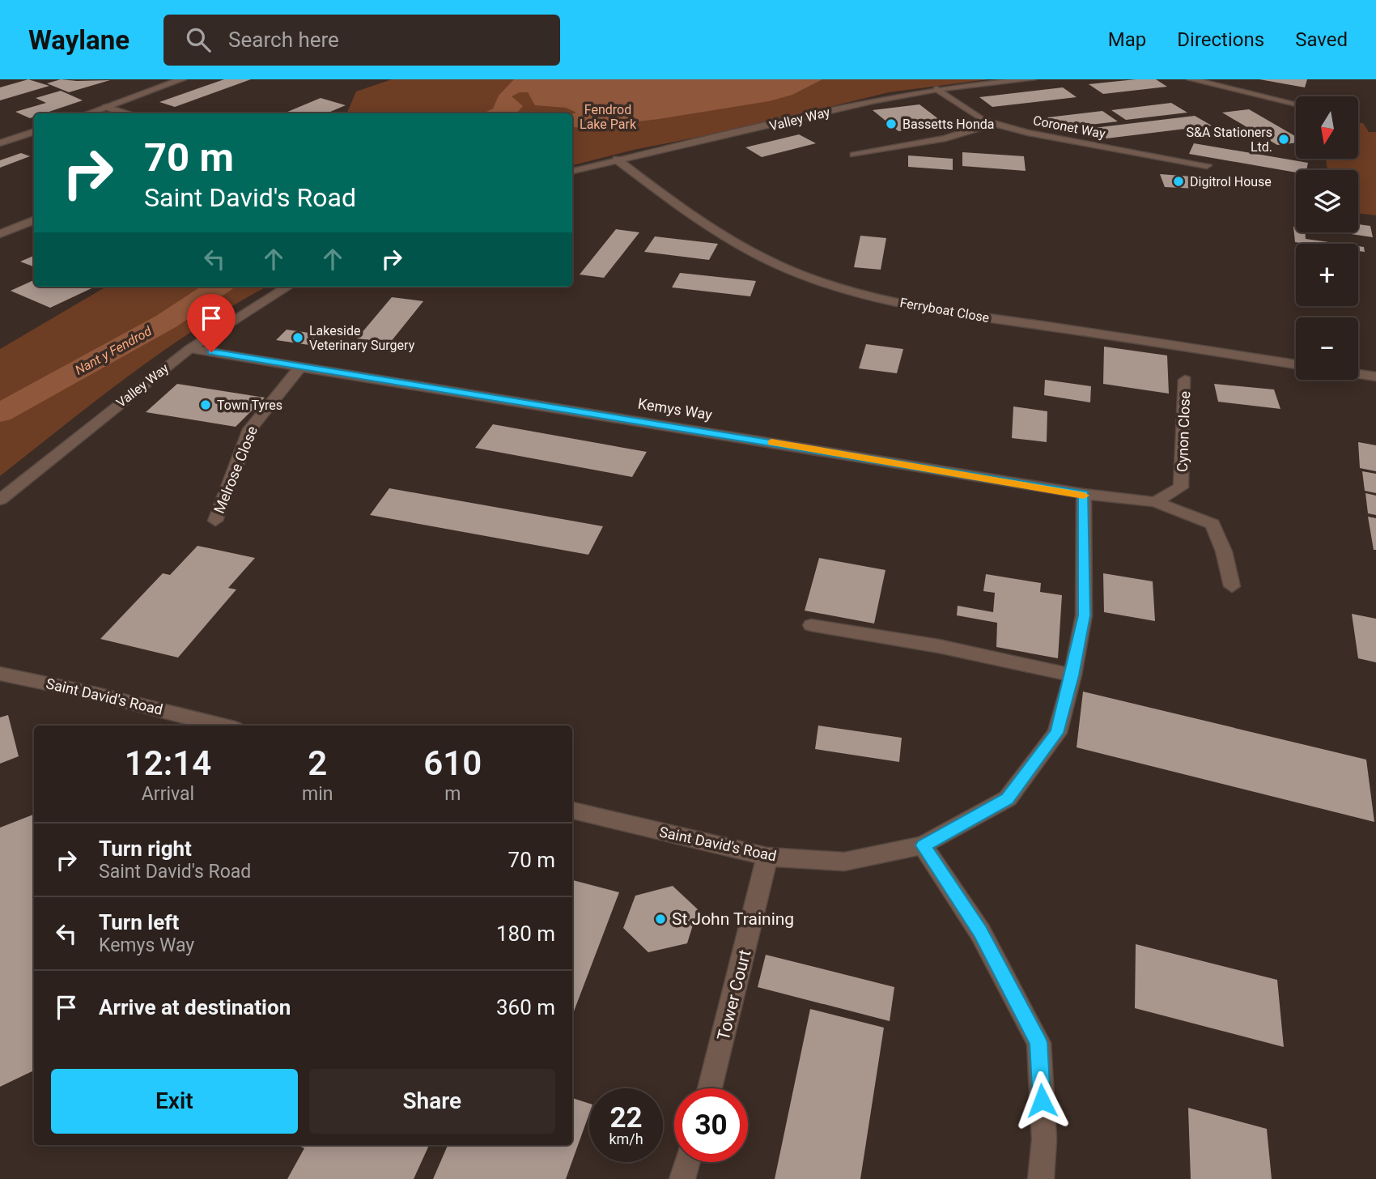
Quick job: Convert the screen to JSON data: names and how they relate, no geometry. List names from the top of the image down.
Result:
{
  "streets": {
    "street": [
      "Valley Way",
      "Coronet Way",
      "Ferryboat Close",
      "Kemys Way",
      "Cynon Close",
      "Melrose Close",
      "Saint David's Road",
      "Tower Court"
    ]
  },
  "crossings": [
    ["Valley Way", "Coronet Way"],
    ["Valley Way", "Ferryboat Close"],
    ["Valley Way", "Kemys Way"],
    ["Kemys Way", "Cynon Close"],
    ["Kemys Way", "Melrose Close"],
    ["Kemys Way", "Saint David's Road"],
    ["Saint David's Road", "Tower Court"]
  ],
  "water": ["Nant y Fendrod"],
  "parks": ["Fendrod Lake Park"],
  "places": [
    "Bassetts Honda",
    "S&A Stationers Ltd.",
    "Digitrol House",
    "Lakeside Veterinary Surgery",
    "Town Tyres",
    "St John Training"
  ],
  "north": "bottom",
  "page": {
    "header": "Waylane",
    "search": "Search here",
    "nav": ["Map", "Directions", "Saved"],
    "map_buttons": ["+", "−"],
    "turn": ["70 m", "Saint David's Road"],
    "eta": [
      "12:14",
      "Arrival",
      "2",
      "min",
      "610",
      "m"
    ],
    "list": [
      {
        "name": "Turn right",
        "note": "Saint David's Road",
        "value": "70 m"
      },
      {
        "name": "Turn left",
        "note": "Kemys Way",
        "value": "180 m"
      },
      {
        "name": "Arrive at destination",
        "value": "360 m"
      }
    ],
    "buttons": ["Exit", "Share"],
    "speed": "22 km/h",
    "limit": "30"
  }
}
